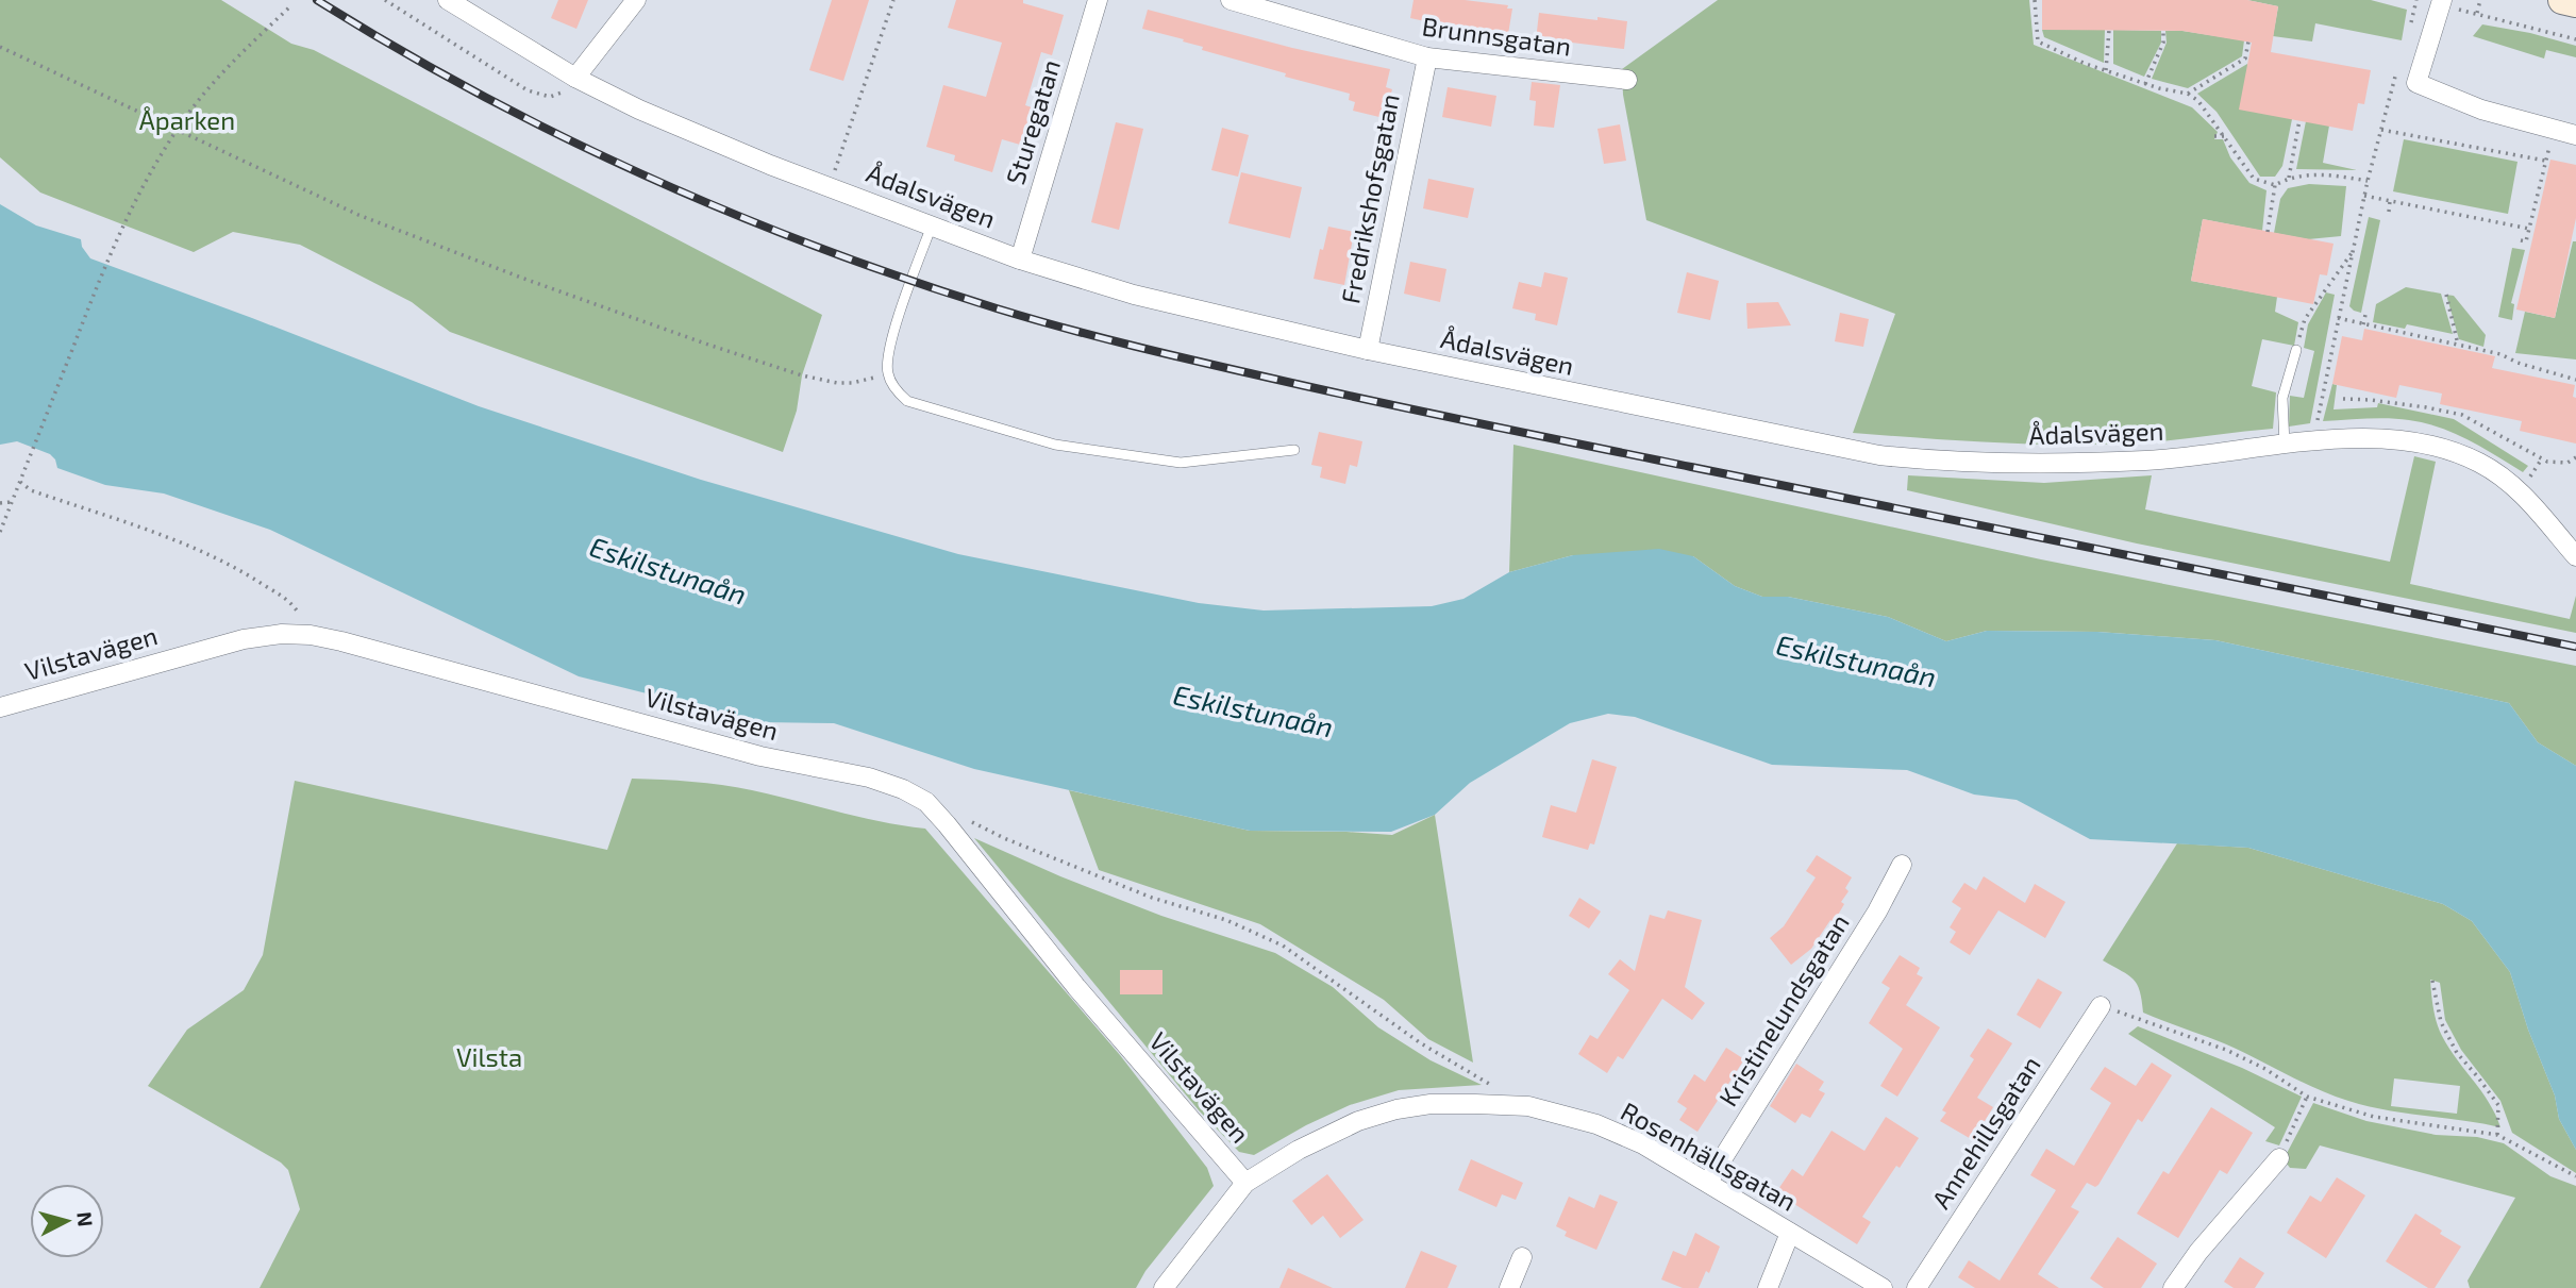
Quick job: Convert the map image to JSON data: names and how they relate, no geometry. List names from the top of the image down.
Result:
{
  "streets": {
    "street": [
      "Brunnsgatan",
      "Sturegatan",
      "Ådalsvägen",
      "Fredrikshofsgatan",
      "Vilstavägen",
      "Kristinelundsgatan",
      "Annehillsgatan",
      "Rosenhällsgatan"
    ]
  },
  "crossings": [
    ["Brunnsgatan", "Fredrikshofsgatan"],
    ["Sturegatan", "Ådalsvägen"],
    ["Ådalsvägen", "Fredrikshofsgatan"],
    ["Vilstavägen", "Rosenhällsgatan"],
    ["Kristinelundsgatan", "Rosenhällsgatan"]
  ],
  "water": ["Eskilstunaån"],
  "parks": ["Åparken", "Vilsta"],
  "north": "right"
}
